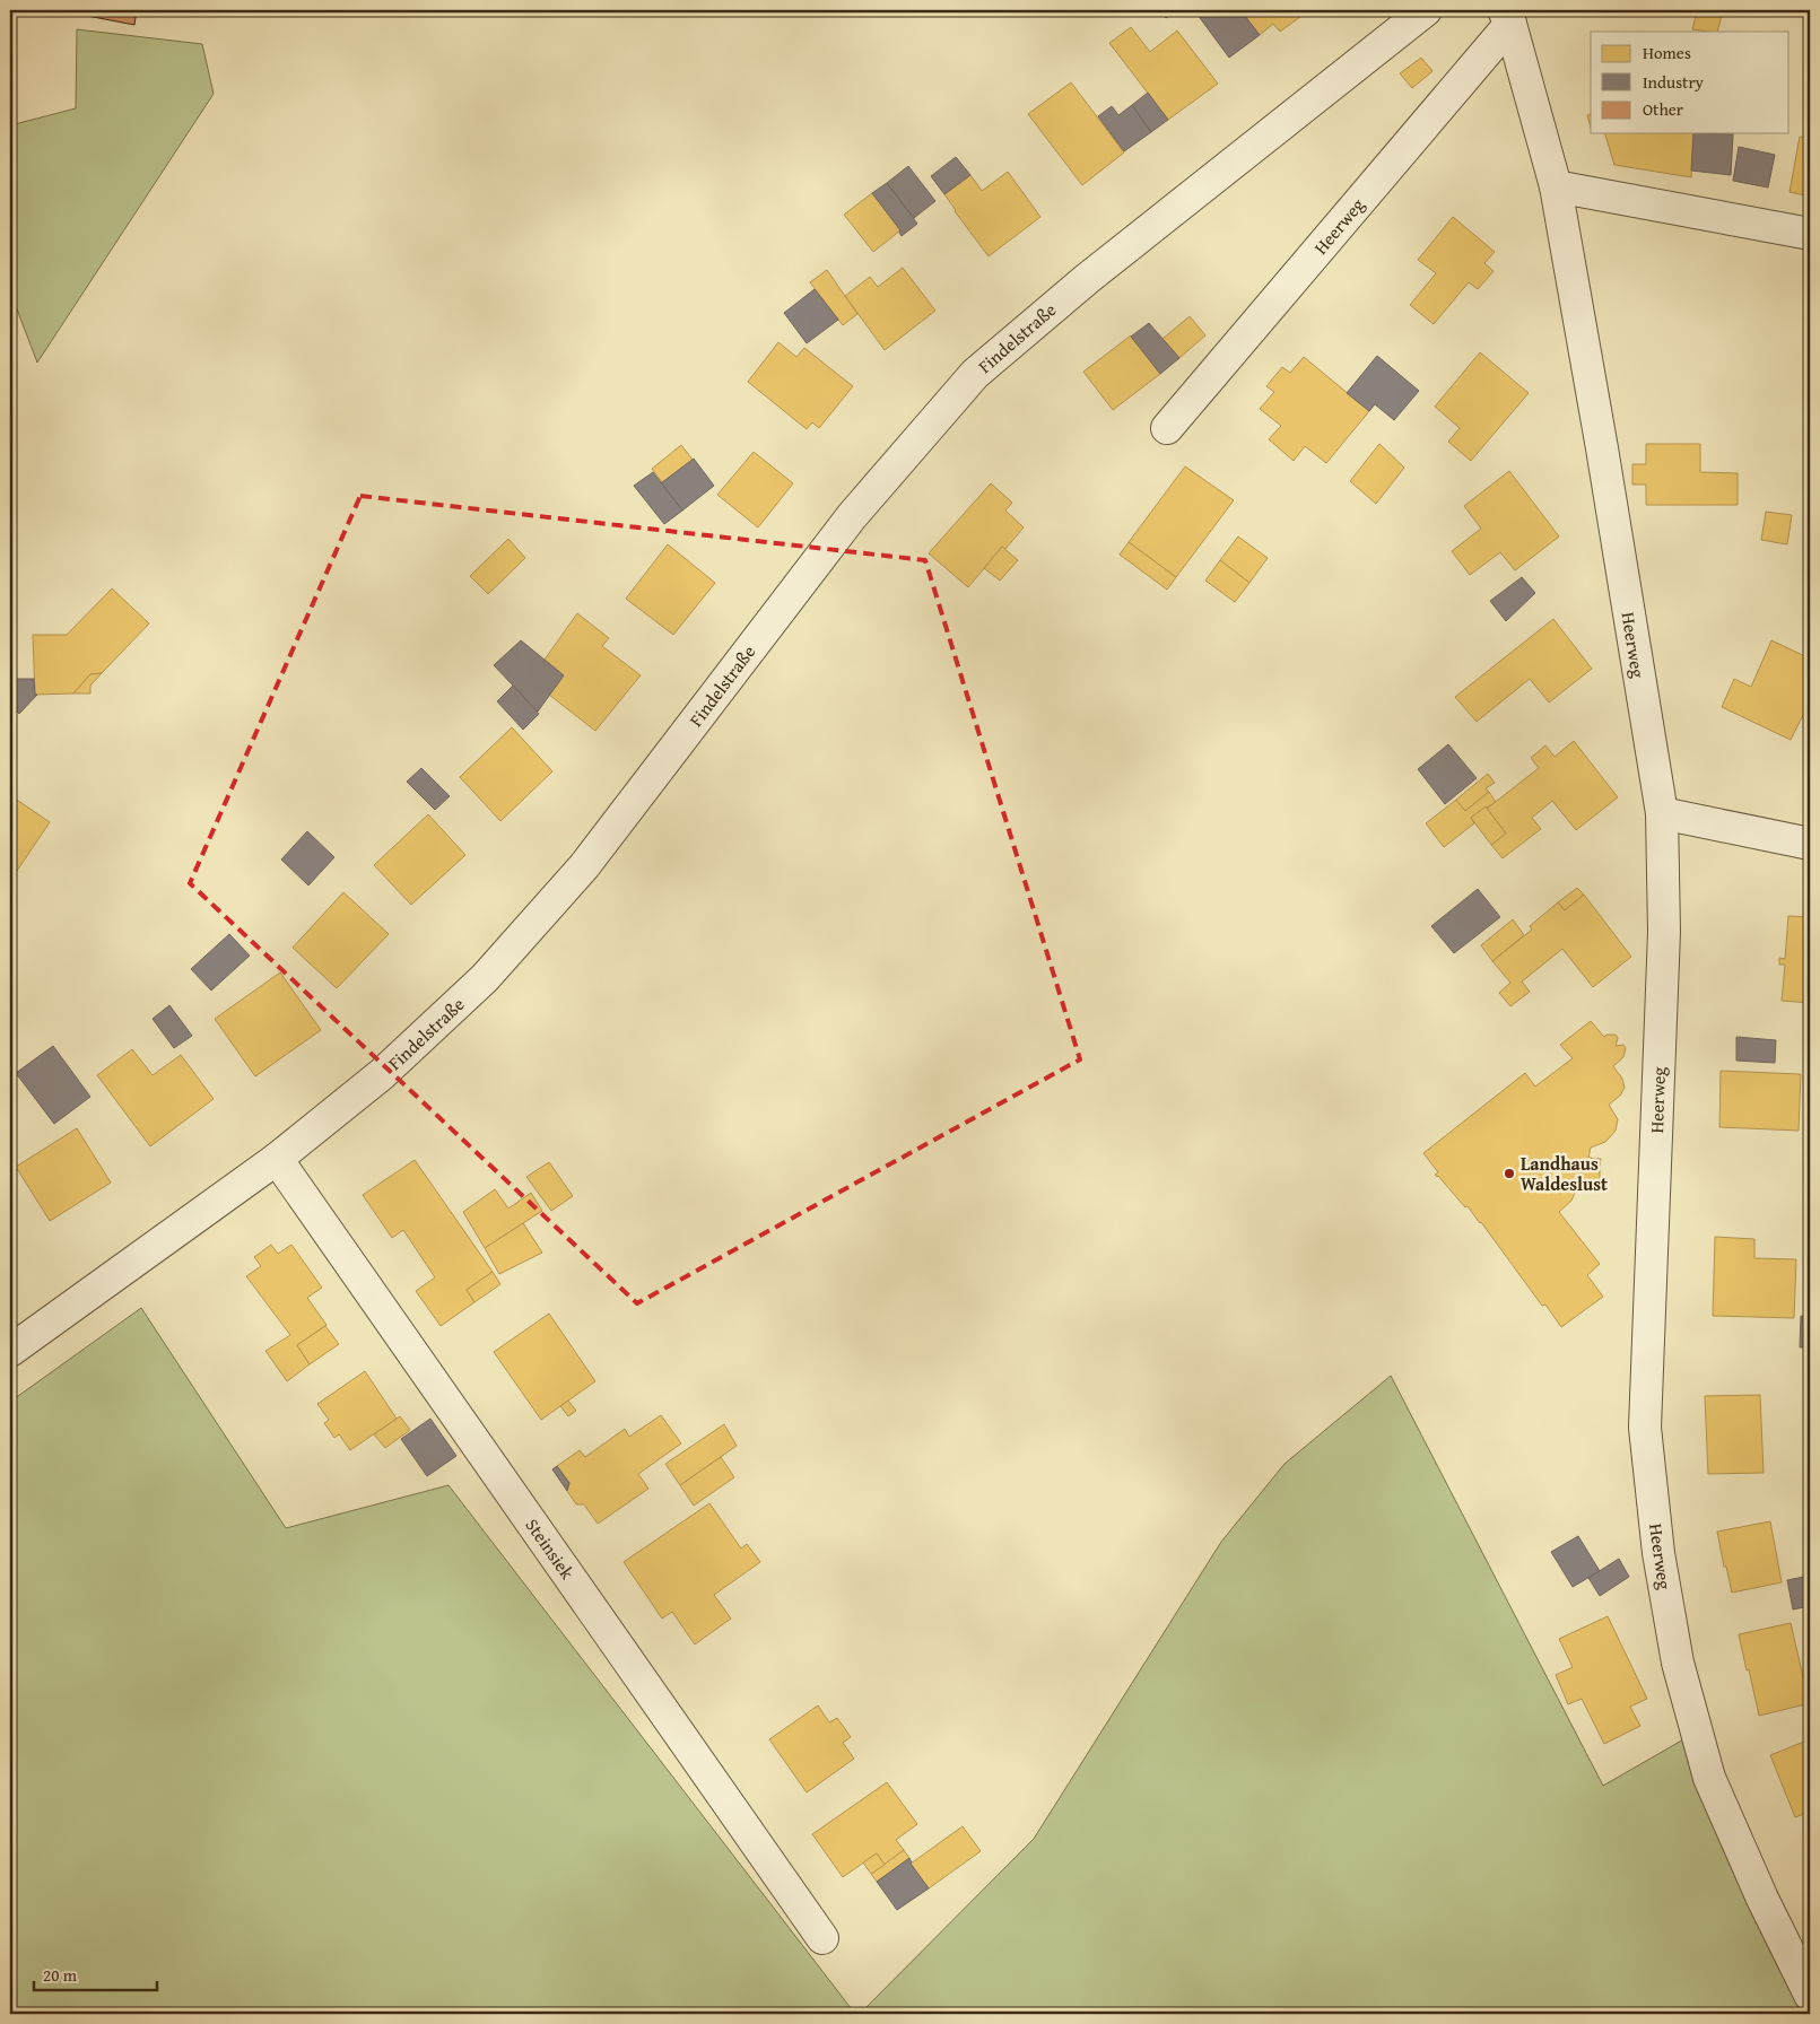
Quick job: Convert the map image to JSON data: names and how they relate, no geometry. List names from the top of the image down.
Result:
{
  "streets": {
    "street": ["Heerweg", "Findelstraße", "Steinsiek"]
  },
  "crossings": [
    ["Findelstraße", "Steinsiek"]
  ],
  "places": ["Landhaus Waldeslust"],
  "legend": ["Homes", "Industry", "Other"],
  "scale_bar": "20 m"
}
